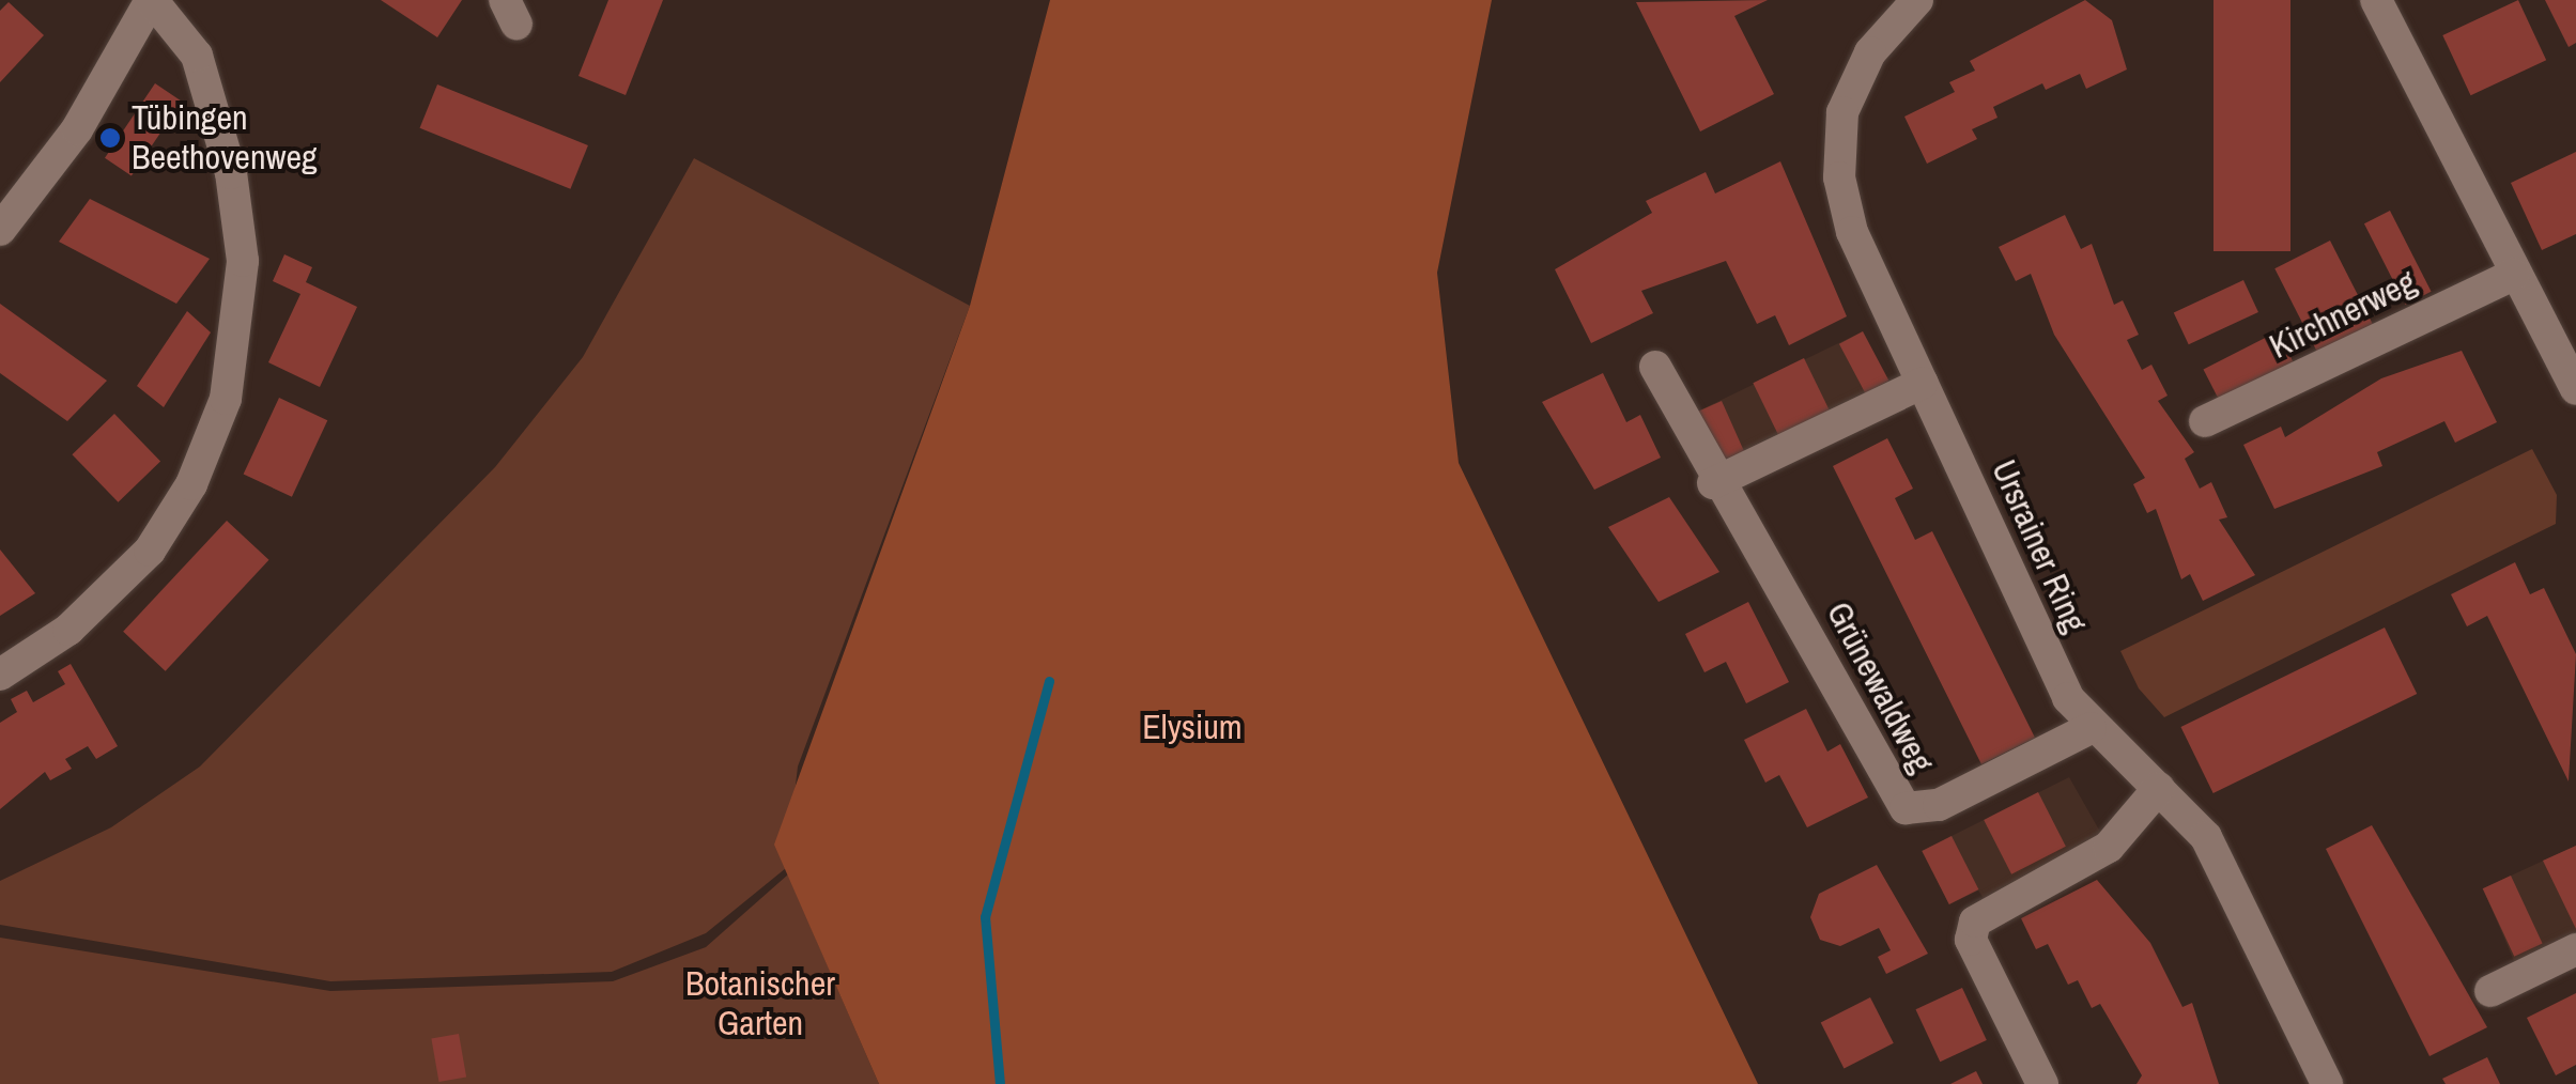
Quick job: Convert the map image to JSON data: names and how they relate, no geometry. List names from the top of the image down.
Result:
{
  "streets": {
    "street": ["Kirchnerweg", "Ursrainer Ring", "Grünewaldweg"]
  },
  "crossings": [
    ["Ursrainer Ring", "Grünewaldweg"]
  ],
  "parks": ["Elysium", "Botanischer Garten"],
  "places": ["Tübingen Beethovenweg"]
}
